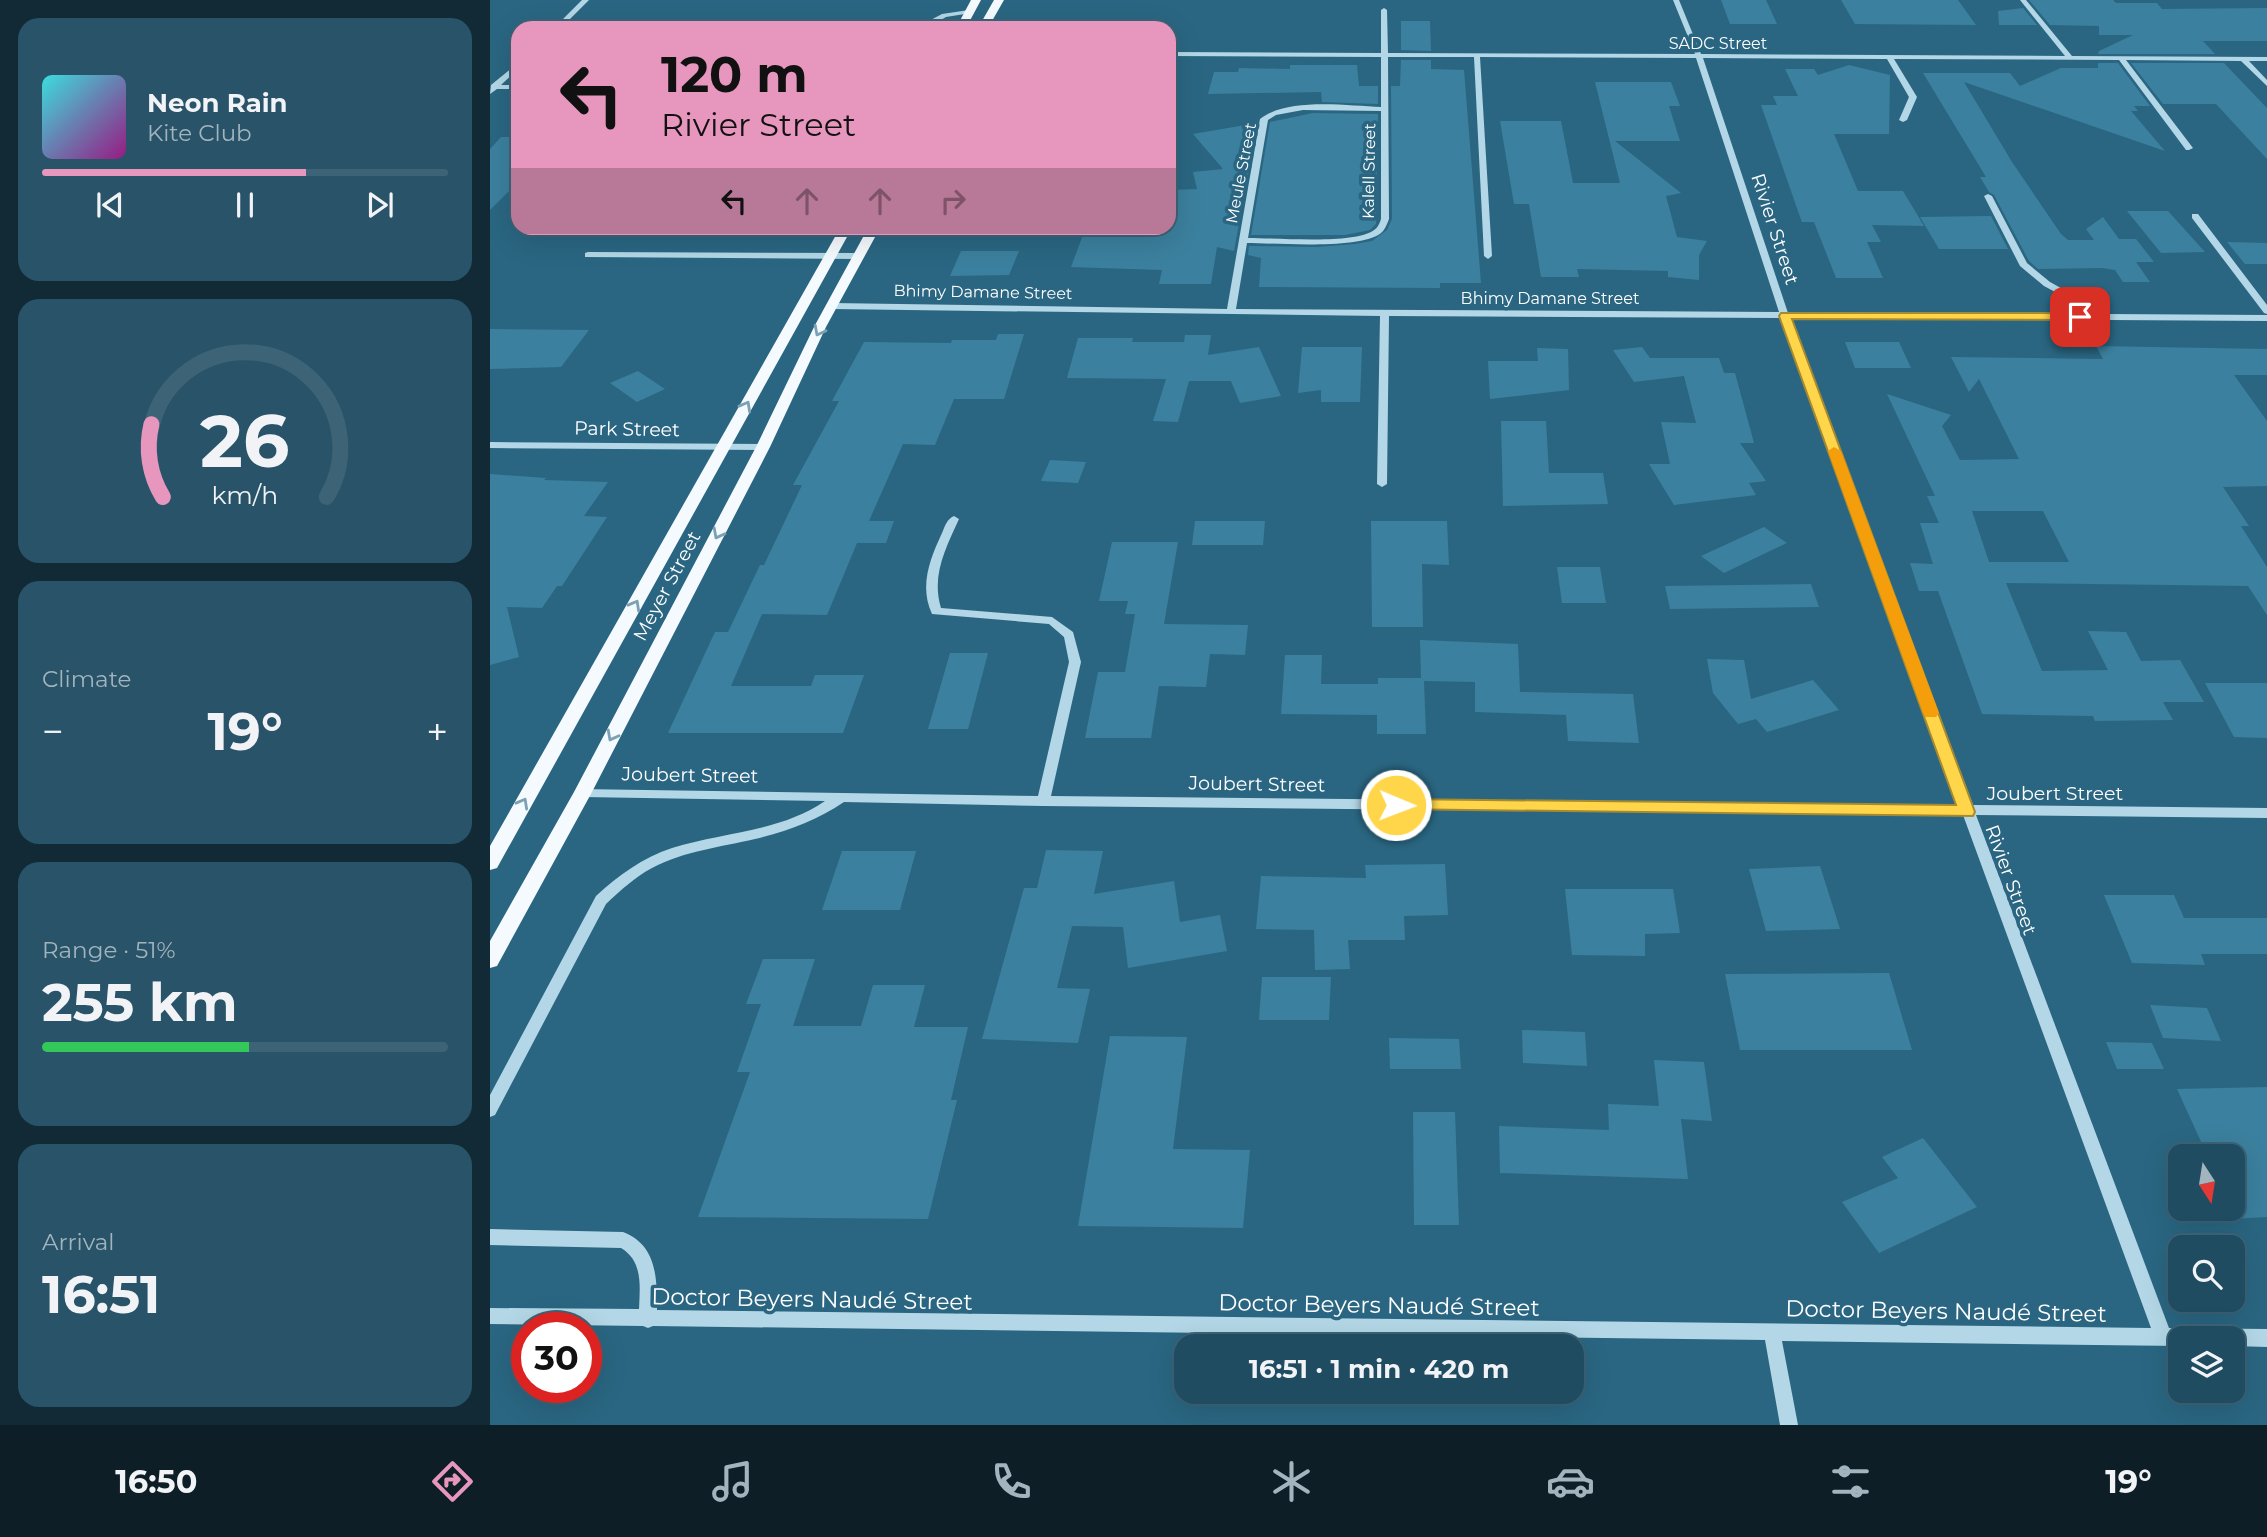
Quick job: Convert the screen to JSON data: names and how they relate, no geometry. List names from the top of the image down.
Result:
{
  "streets": {
    "main road": ["Meyer Street"],
    "street": [
      "SADC Street",
      "Kalell Street",
      "Meule Street",
      "Rivier Street",
      "Bhimy Damane Street",
      "Park Street",
      "Joubert Street",
      "Doctor Beyers Naudé Street"
    ]
  },
  "crossings": [
    ["SADC Street", "Kalell Street"],
    ["SADC Street", "Rivier Street"],
    ["Kalell Street", "Meule Street"],
    ["Meule Street", "Bhimy Damane Street"],
    ["Rivier Street", "Bhimy Damane Street"],
    ["Rivier Street", "Joubert Street"],
    ["Rivier Street", "Doctor Beyers Naudé Street"],
    ["Bhimy Damane Street", "Meyer Street"],
    ["Park Street", "Meyer Street"],
    ["Meyer Street", "Joubert Street"]
  ],
  "north": "bottom",
  "page": {
    "turn": ["120 m", "Rivier Street"],
    "song": ["Neon Rain", "Kite Club"],
    "tile": [
      "Climate",
      ["Range · 51%", "255 km"],
      ["Arrival", "16:51"]
    ],
    "heat": ["−", "19°", "+"],
    "limit": "30",
    "trip": "16:51 · 1 min · 420 m",
    "tabs": ["16:50", "19°"],
    "gauge": ["26", "km/h"]
  }
}
